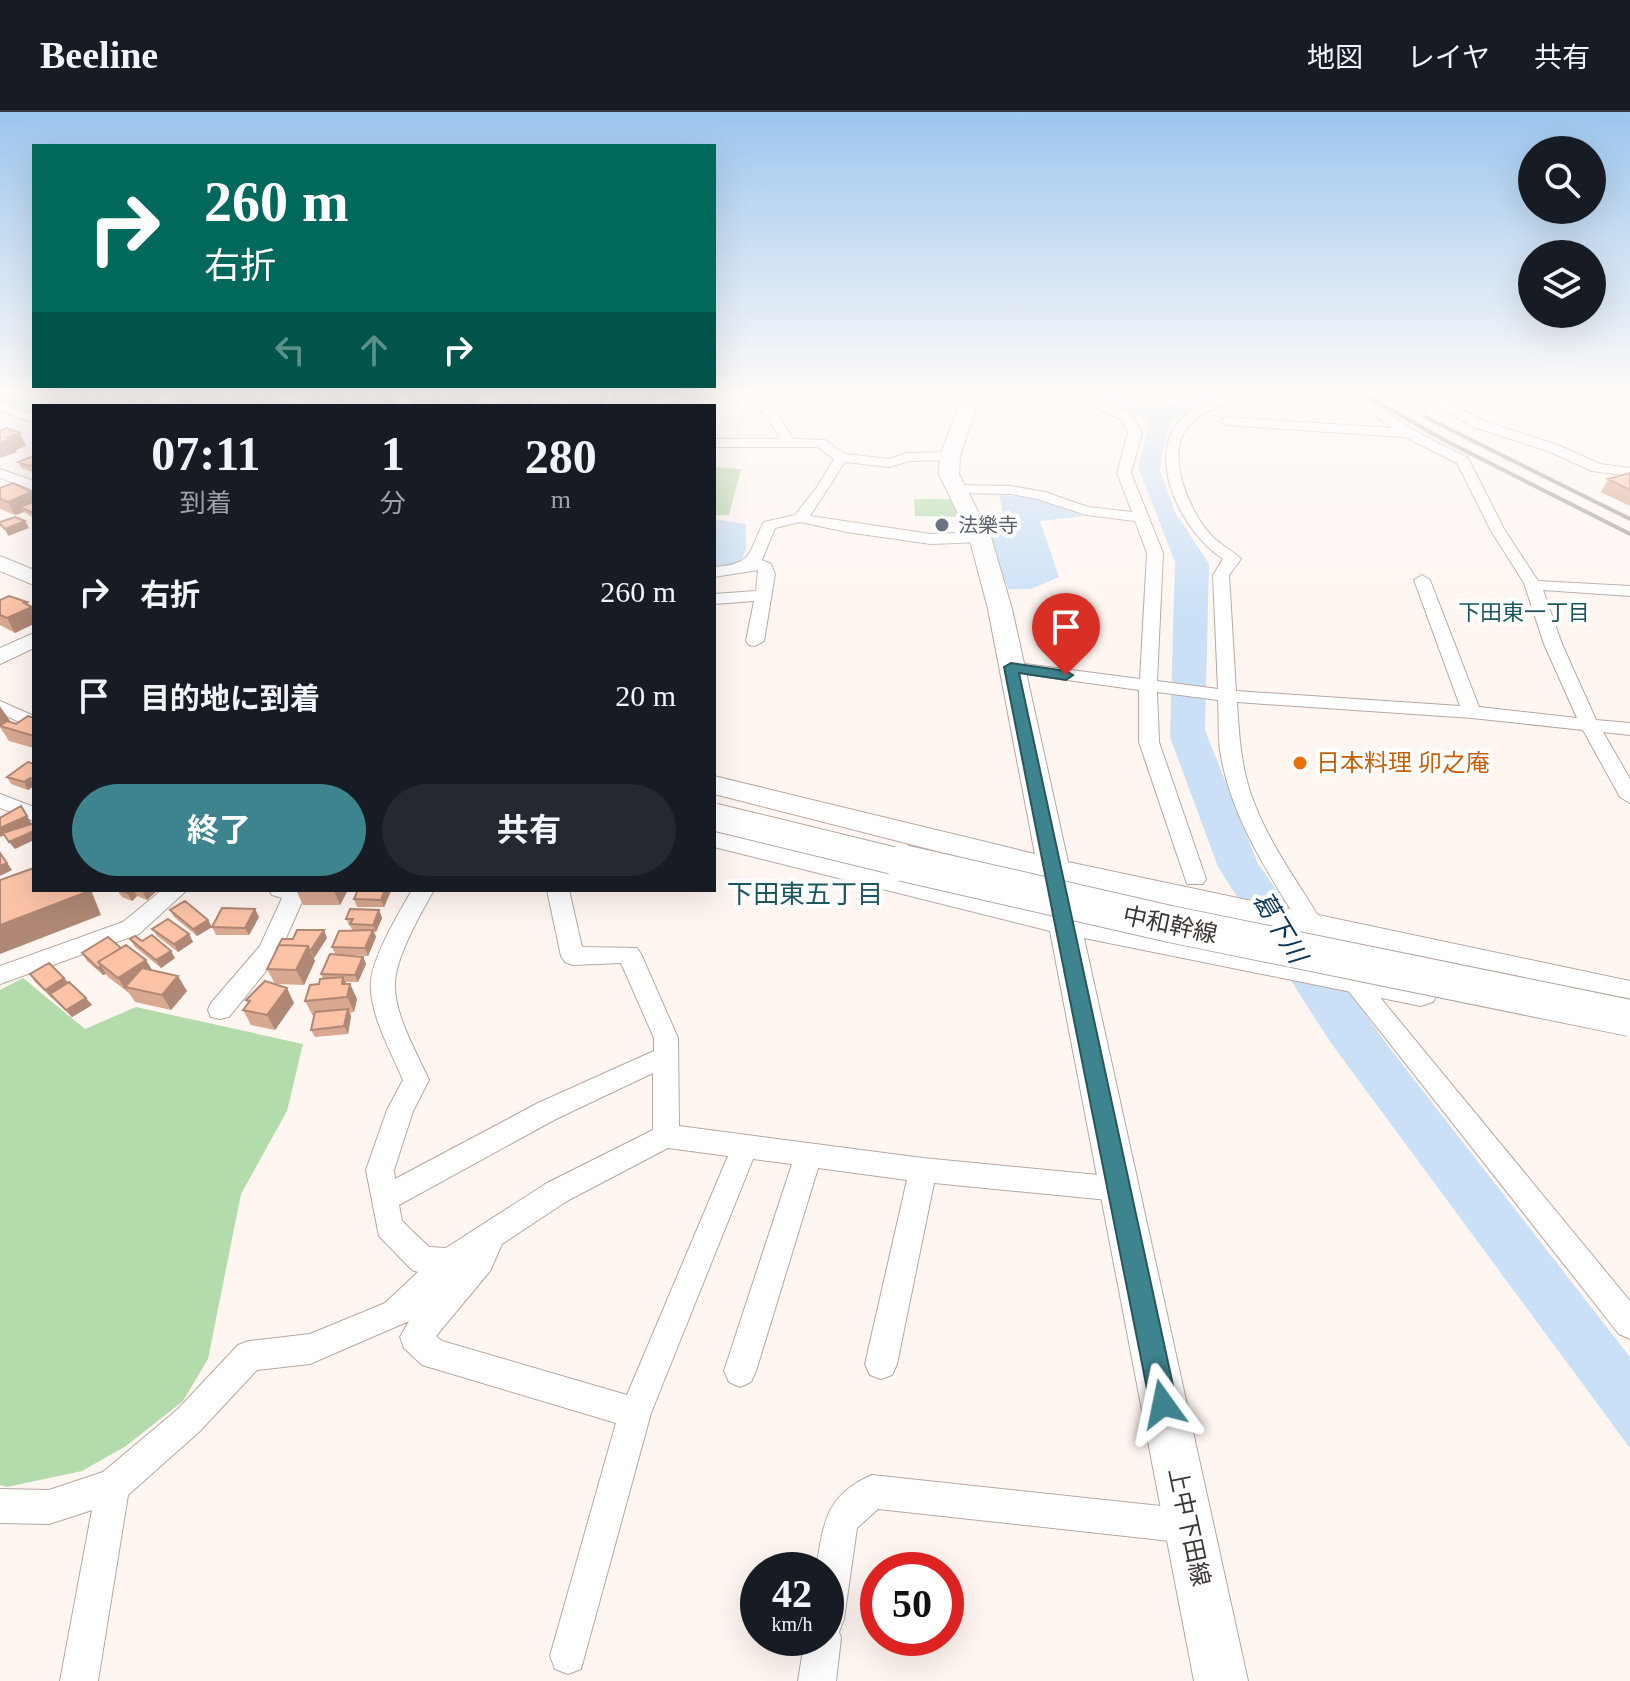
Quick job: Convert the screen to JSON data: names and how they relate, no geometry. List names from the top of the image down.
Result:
{
  "streets": {
    "main road": ["中和幹線", "上中下田線"]
  },
  "districts": ["下田東一丁目", "下田東五丁目"],
  "water": ["葛下川"],
  "places": ["法樂寺", "日本料理 卯之庵"],
  "page": {
    "header": "Beeline",
    "nav": ["地図", "レイヤ", "共有"],
    "turn": ["260 m", "右折"],
    "eta": [
      "07:11",
      "到着",
      "1",
      "分",
      "280",
      "m"
    ],
    "list": [
      {
        "name": "右折",
        "value": "260 m"
      },
      {
        "name": "目的地に到着",
        "value": "20 m"
      }
    ],
    "buttons": ["終了", "共有"],
    "speed": "42 km/h",
    "limit": "50"
  }
}
